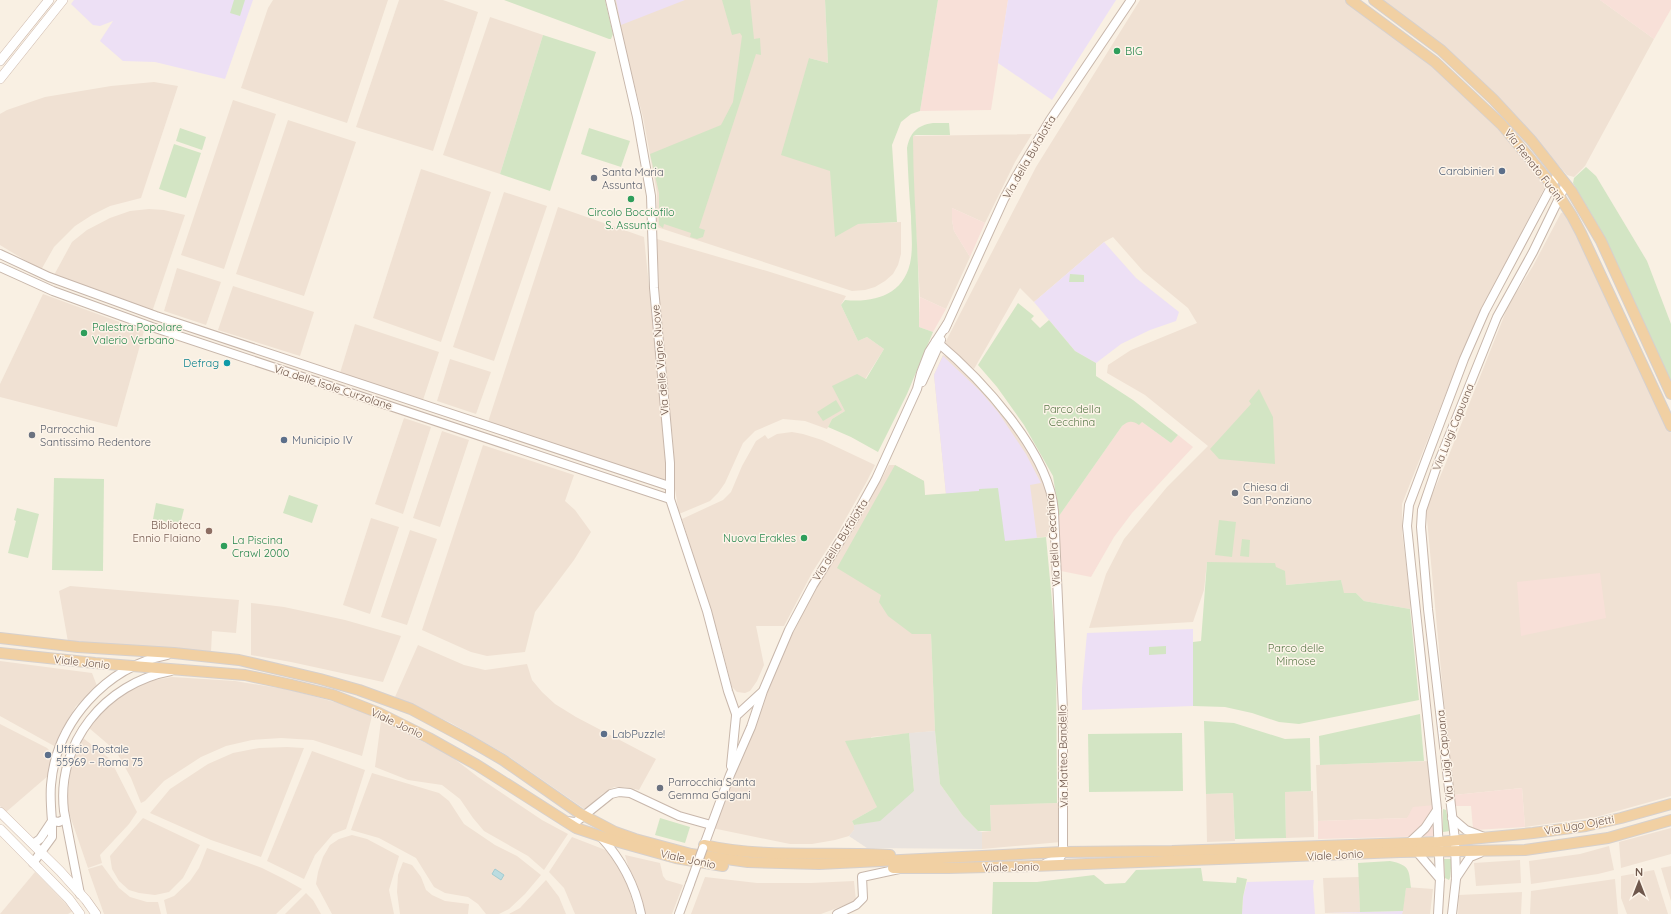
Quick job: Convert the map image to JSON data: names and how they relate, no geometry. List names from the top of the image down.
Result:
{
  "streets": {
    "main road": ["Via Renato Fucini", "Viale Jonio", "Via Ugo Ojetti"],
    "street": [
      "Via della Bufalotta",
      "Via delle Vigne Nuove",
      "Via delle Isole Curzolane",
      "Via Luigi Capuana",
      "Via della Cecchina",
      "Via Matteo Bandello"
    ]
  },
  "crossings": [
    ["Via della Bufalotta", "Via delle Vigne Nuove"],
    ["Via della Bufalotta", "Via della Cecchina"],
    ["Via Renato Fucini", "Via Luigi Capuana"],
    ["Via delle Vigne Nuove", "Via delle Isole Curzolane"],
    ["Via della Cecchina", "Via Matteo Bandello"],
    ["Viale Jonio", "Via Matteo Bandello"],
    ["Viale Jonio", "Via Ugo Ojetti"]
  ],
  "parks": ["Parco della Cecchina", "Parco delle Mimose"],
  "places": [
    "BIG",
    "Carabinieri",
    "Santa Maria Assunta",
    "Circolo Bocciofilo S. Assunta",
    "Palestra Popolare Valerio Verbano",
    "Defrag",
    "Parrocchia Santissimo Redentore",
    "Municipio IV",
    "Chiesa di San Ponziano",
    "Biblioteca Ennio Flaiano",
    "Nuova Erakles",
    "La Piscina Crawl 2000",
    "LabPuzzle!",
    "Ufficio Postale 55969 – Roma 75",
    "Parrocchia Santa Gemma Galgani"
  ],
  "north": "top"
}
